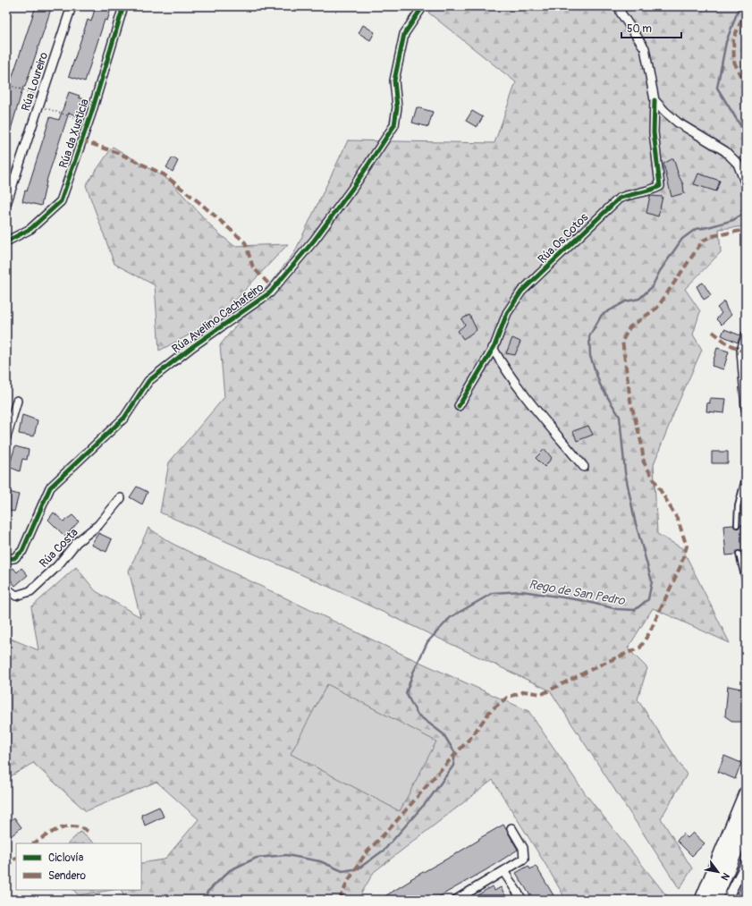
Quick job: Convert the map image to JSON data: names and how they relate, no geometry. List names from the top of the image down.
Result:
{
  "streets": {
    "street": [
      "Rúa Loureiro",
      "Rúa da Xusticia",
      "Rúa Os Cotos",
      "Rúa Avelino Cachafeiro",
      "Rúa Costa"
    ]
  },
  "water": ["Rego de San Pedro"],
  "legend": ["Ciclovía", "Sendero"],
  "scale_bar": "50 m",
  "north": "bottom right"
}
